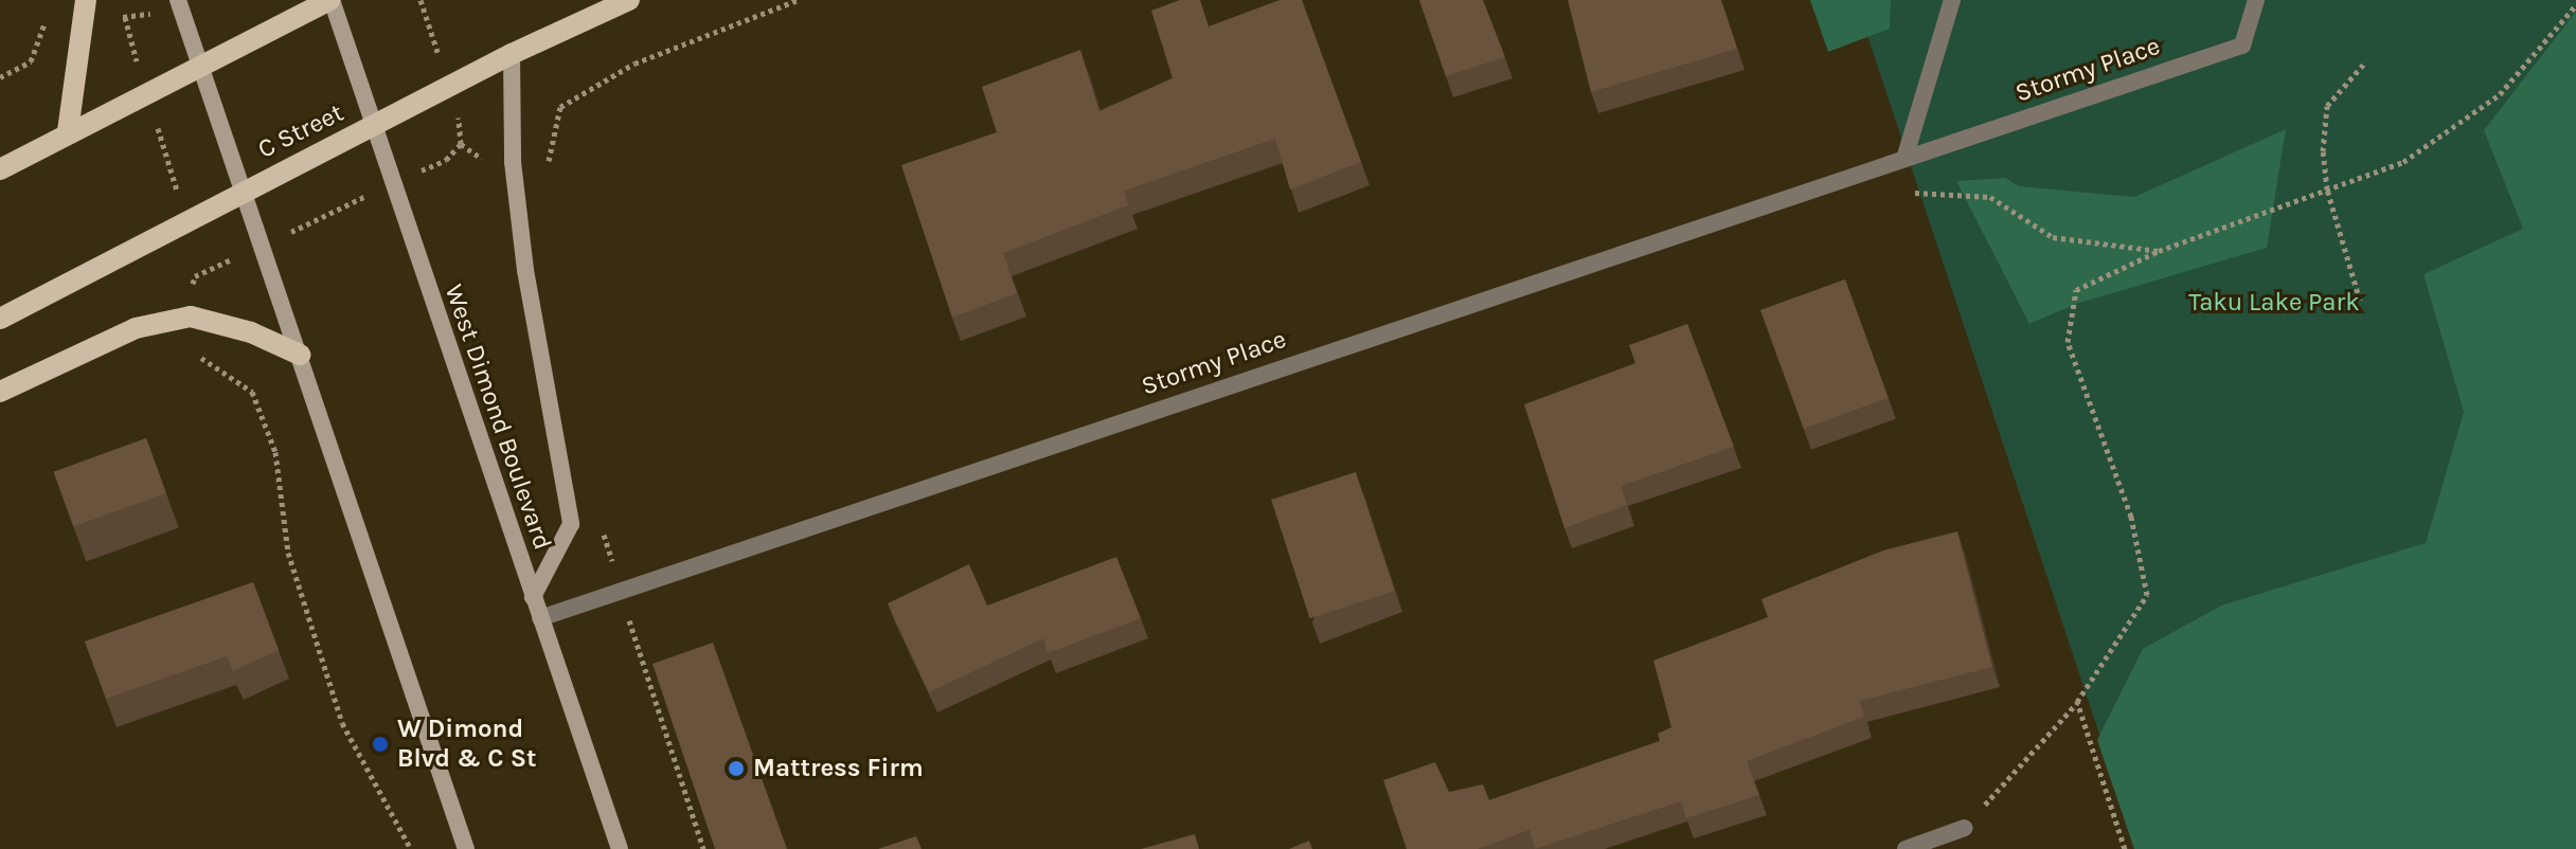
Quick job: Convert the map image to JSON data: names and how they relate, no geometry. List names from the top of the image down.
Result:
{
  "streets": {
    "main road": ["C Street", "West Dimond Boulevard"],
    "street": ["Stormy Place"]
  },
  "crossings": [
    ["Stormy Place", "West Dimond Boulevard"],
    ["C Street", "West Dimond Boulevard"]
  ],
  "parks": ["Taku Lake Park"],
  "places": ["W Dimond Blvd & C St", "Mattress Firm"]
}
